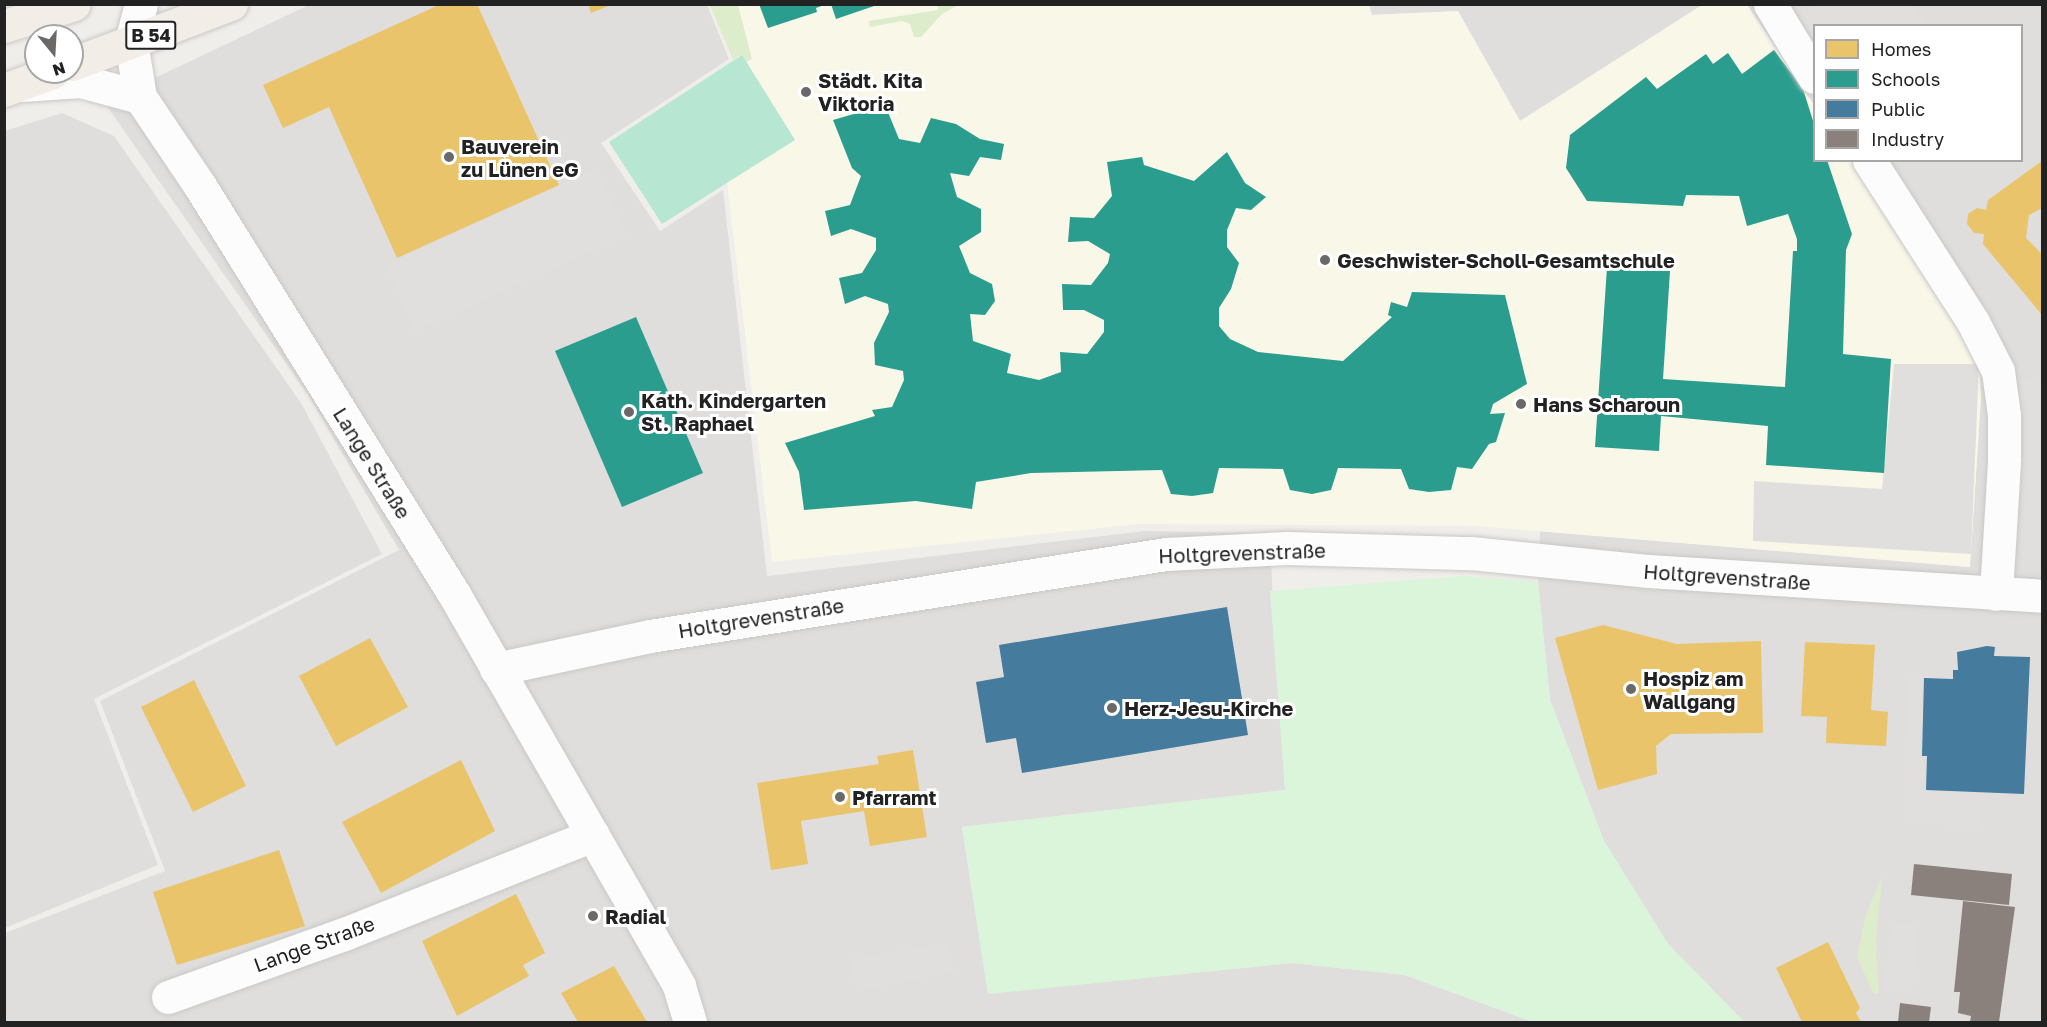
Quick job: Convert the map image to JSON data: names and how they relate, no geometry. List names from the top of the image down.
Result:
{
  "streets": {
    "main road": ["B 54"],
    "street": ["Lange Straße", "Holtgrevenstraße"]
  },
  "crossings": [
    ["B 54", "Lange Straße"],
    ["Lange Straße", "Holtgrevenstraße"]
  ],
  "places": [
    "Städt. Kita Viktoria",
    "Bauverein zu Lünen eG",
    "Geschwister-Scholl-Gesamtschule",
    "Hans Scharoun",
    "Kath. Kindergarten St. Raphael",
    "Hospiz am Wallgang",
    "Herz-Jesu-Kirche",
    "Pfarramt",
    "Radial"
  ],
  "legend": [
    "Homes",
    "Schools",
    "Public",
    "Industry"
  ],
  "north": "bottom"
}
